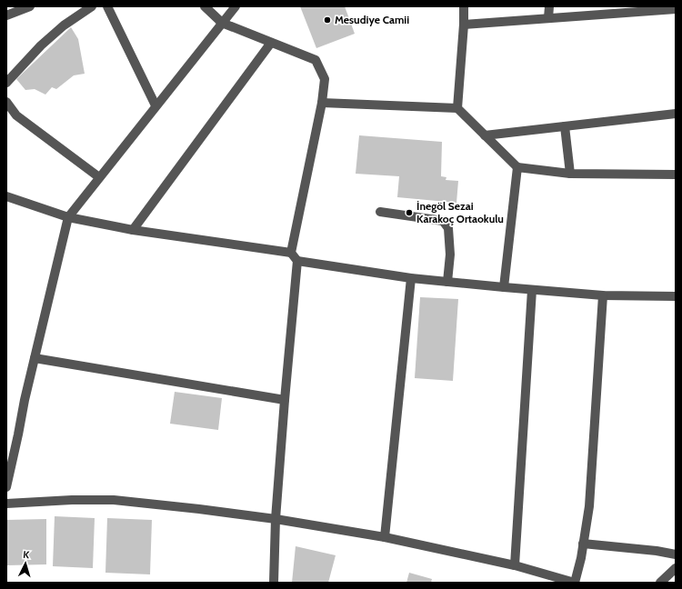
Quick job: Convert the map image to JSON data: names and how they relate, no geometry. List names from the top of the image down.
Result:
{
  "places": ["Mesudiye Camii", "İnegöl Sezai Karakoç Ortaokulu"],
  "north": "top"
}
